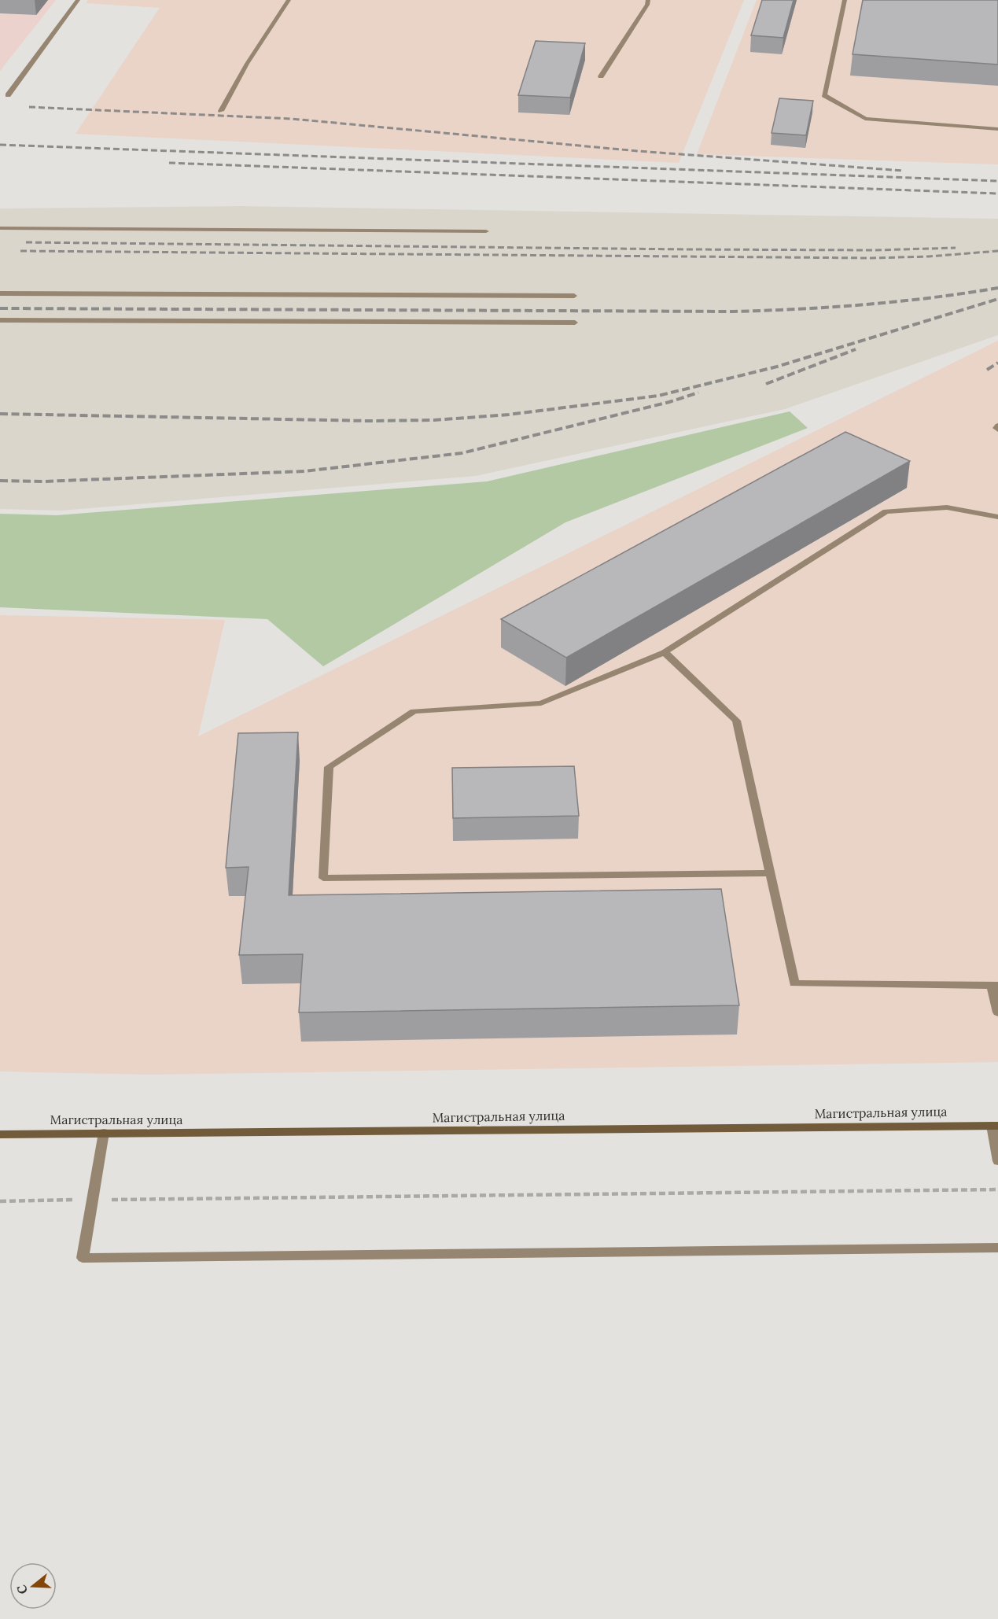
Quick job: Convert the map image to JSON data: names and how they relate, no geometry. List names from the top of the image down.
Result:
{
  "streets": {
    "street": ["Магистральная улица"]
  },
  "north": "left"
}
